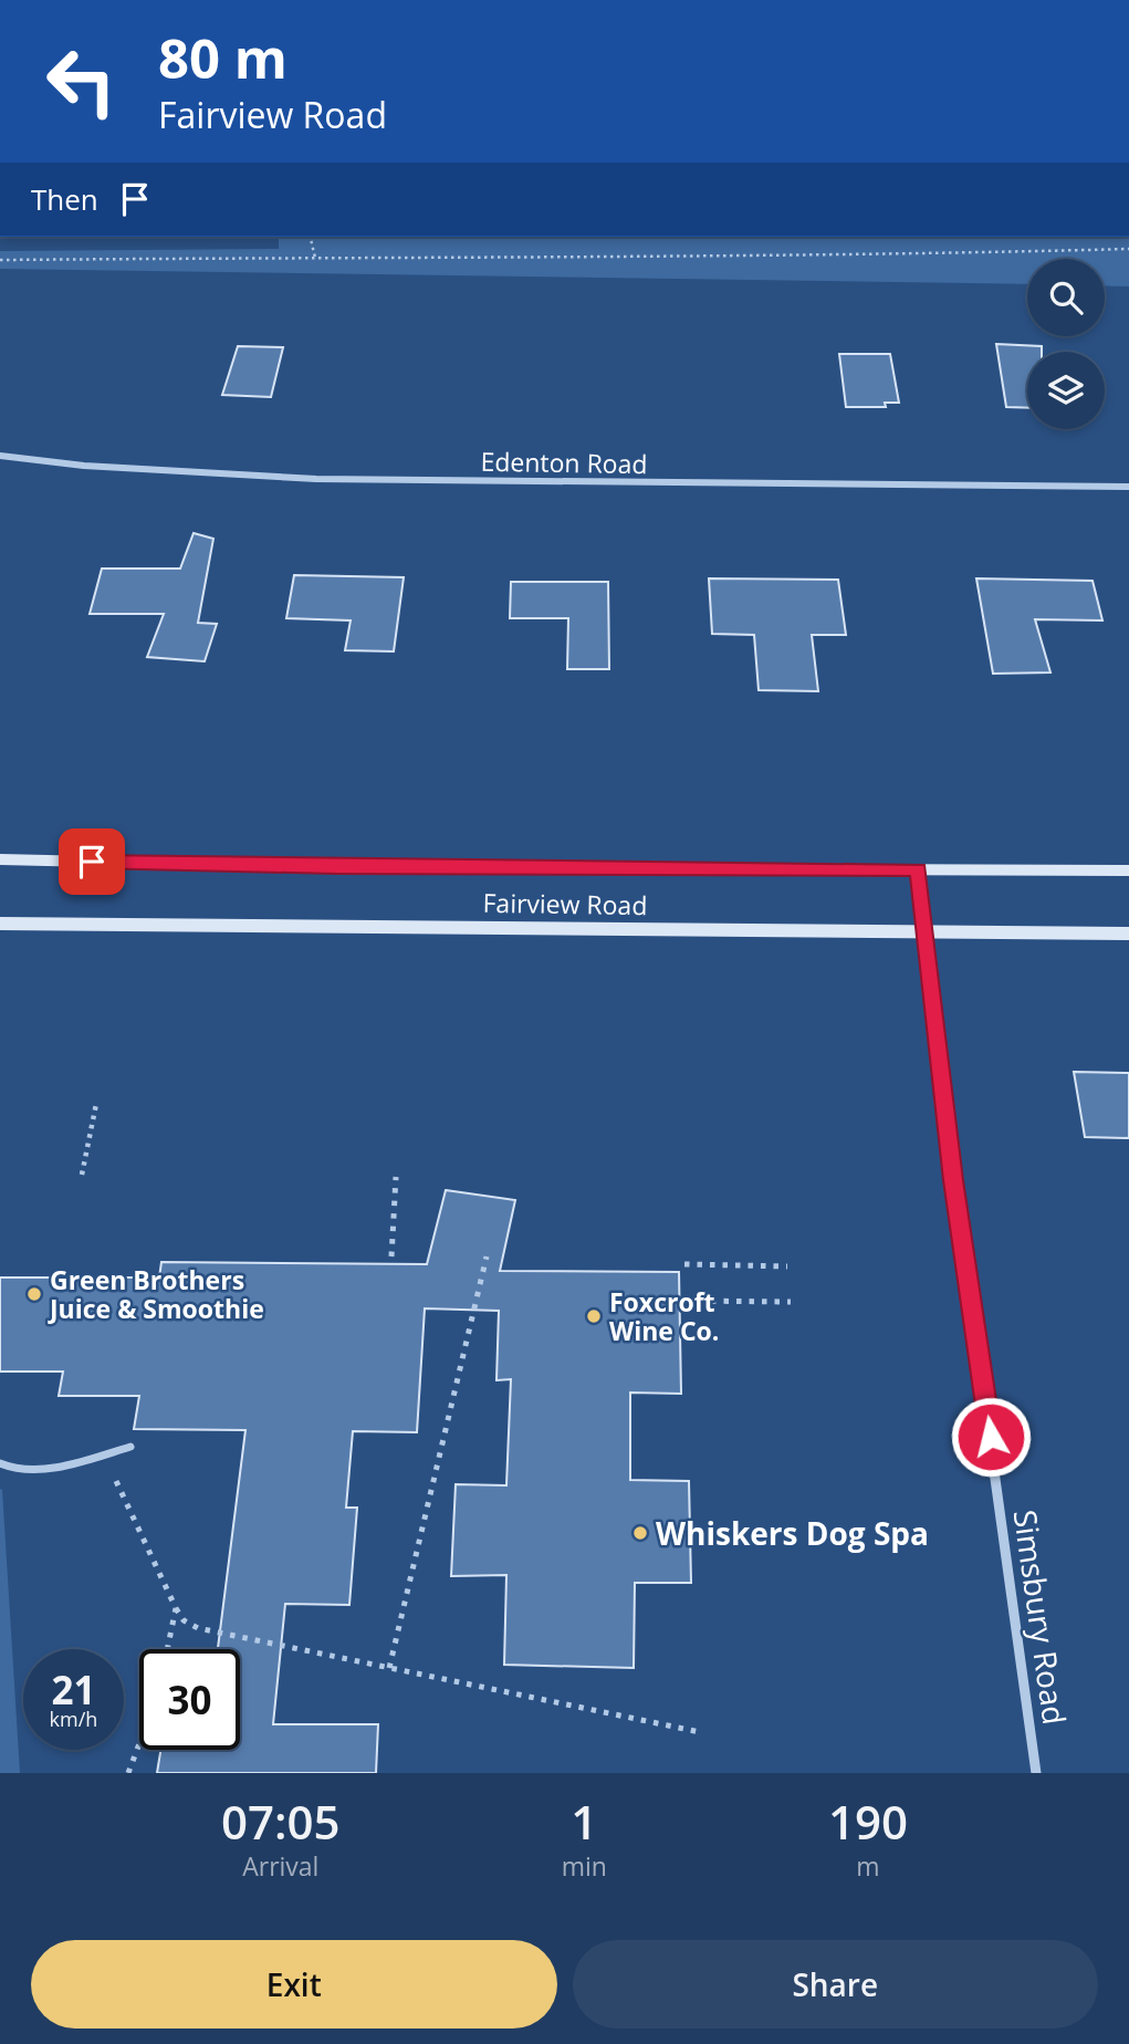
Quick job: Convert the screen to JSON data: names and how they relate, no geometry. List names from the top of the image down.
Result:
{
  "streets": {
    "main road": ["Fairview Road"],
    "street": ["Edenton Road", "Simsbury Road"]
  },
  "crossings": [
    ["Fairview Road", "Simsbury Road"]
  ],
  "places": ["Green Brothers Juice & Smoothie", "Foxcroft Wine Co.", "Whiskers Dog Spa"],
  "page": {
    "turn": ["80 m", "Fairview Road"],
    "then": "Then",
    "speed": "21 km/h",
    "limit": "30",
    "eta": [
      "07:05",
      "Arrival",
      "1",
      "min",
      "190",
      "m"
    ],
    "buttons": ["Exit", "Share"]
  }
}
